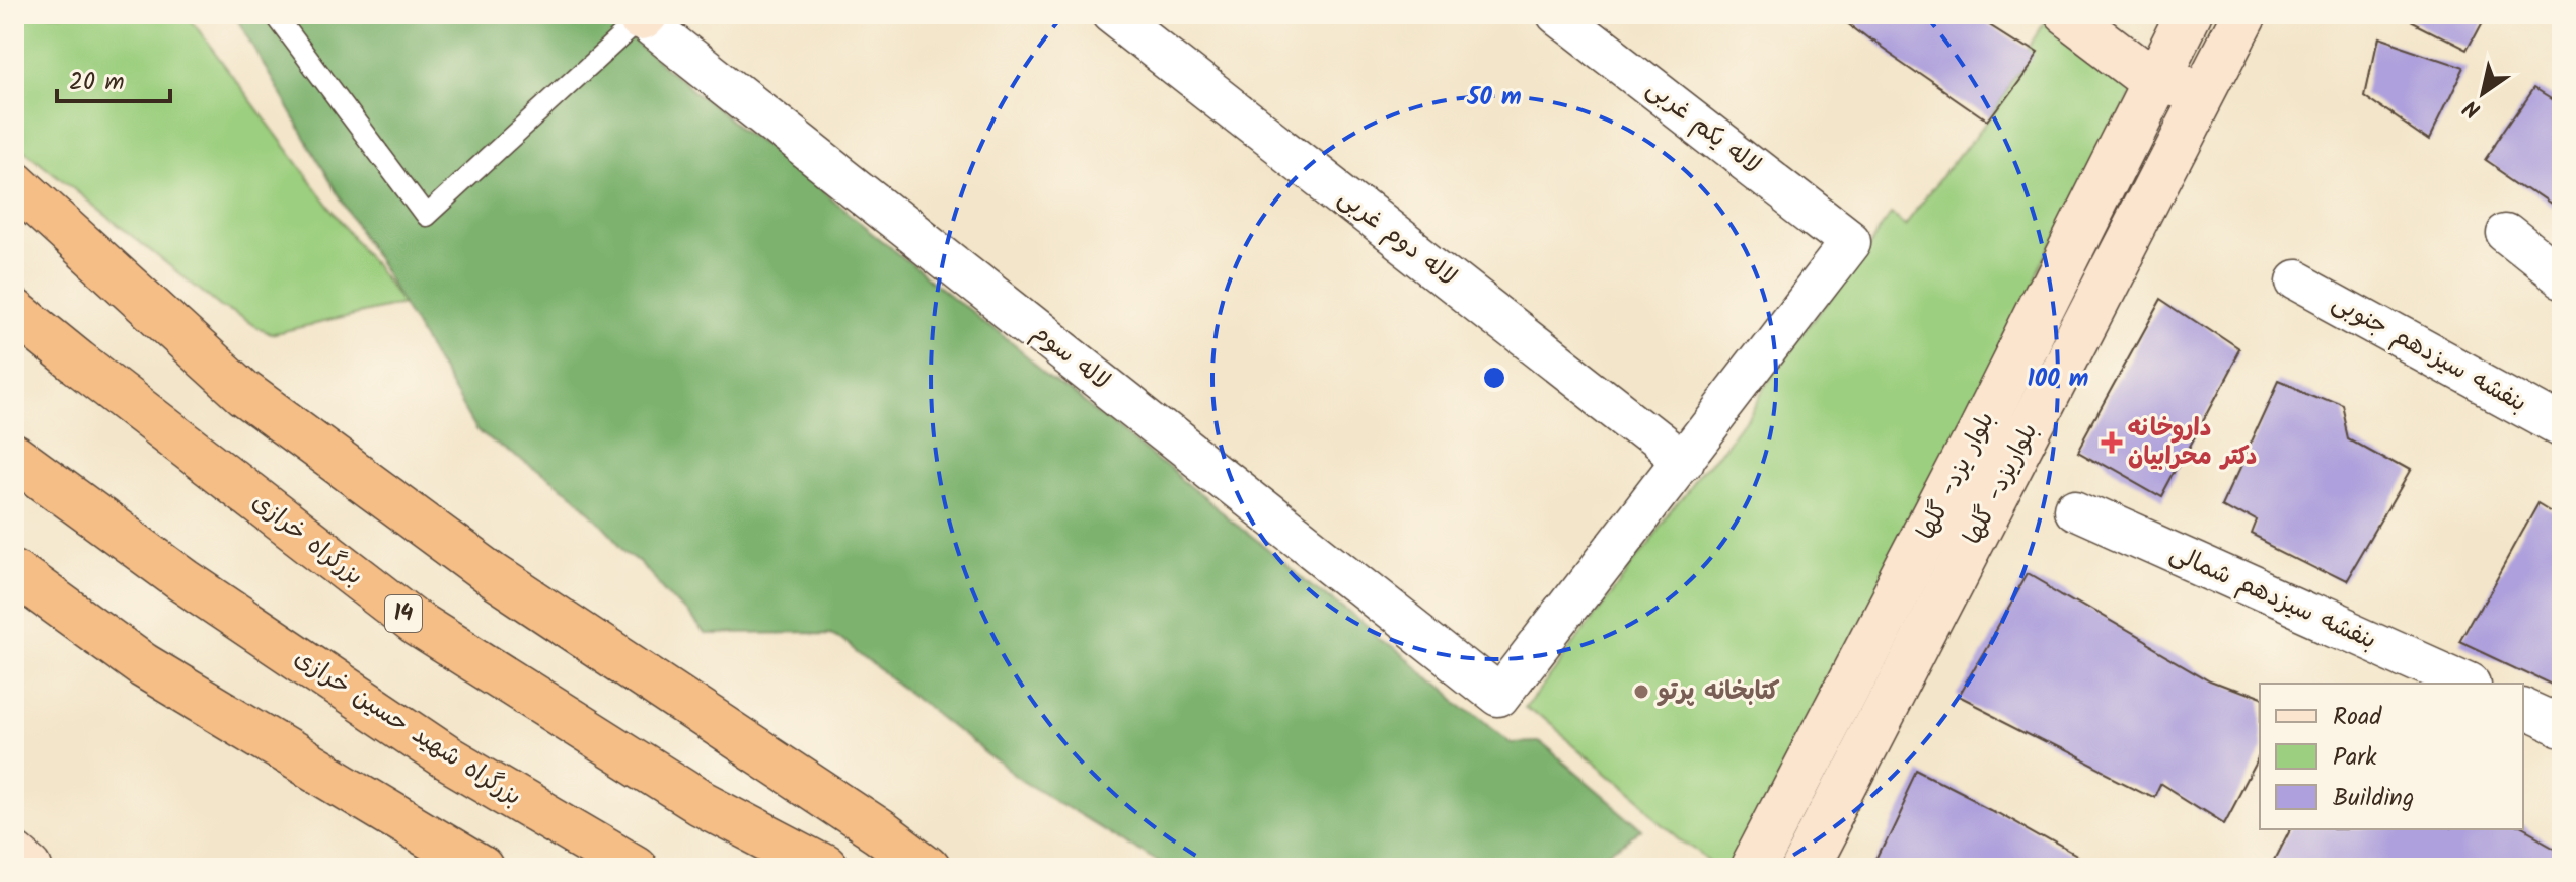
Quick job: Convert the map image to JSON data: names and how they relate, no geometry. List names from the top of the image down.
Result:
{
  "streets": {
    "highway": ["بزرگراه خرازی", "14", "بزرگراه شهید حسین خرازی"],
    "main road": ["بلوار یزد- گلها", "بلواریزد- گلها"],
    "street": [
      "لاله یکم غربی",
      "لاله دوم غربی",
      "بنفشه سیزدهم جنوبی",
      "لاله سوم",
      "بنفشه سیزدهم شمالی"
    ]
  },
  "crossings": [
    ["لاله یکم غربی", "لاله دوم غربی"],
    ["لاله یکم غربی", "لاله سوم"],
    ["لاله دوم غربی", "لاله سوم"]
  ],
  "places": {
    "health": ["داروخانه دکتر محرابیان"],
    "other": ["كتابخانه پرتو"]
  },
  "legend": ["Road", "Park", "Building"],
  "scale_bar": "20 m",
  "north": "bottom left",
  "rings": ["50 m", "100 m"]
}
